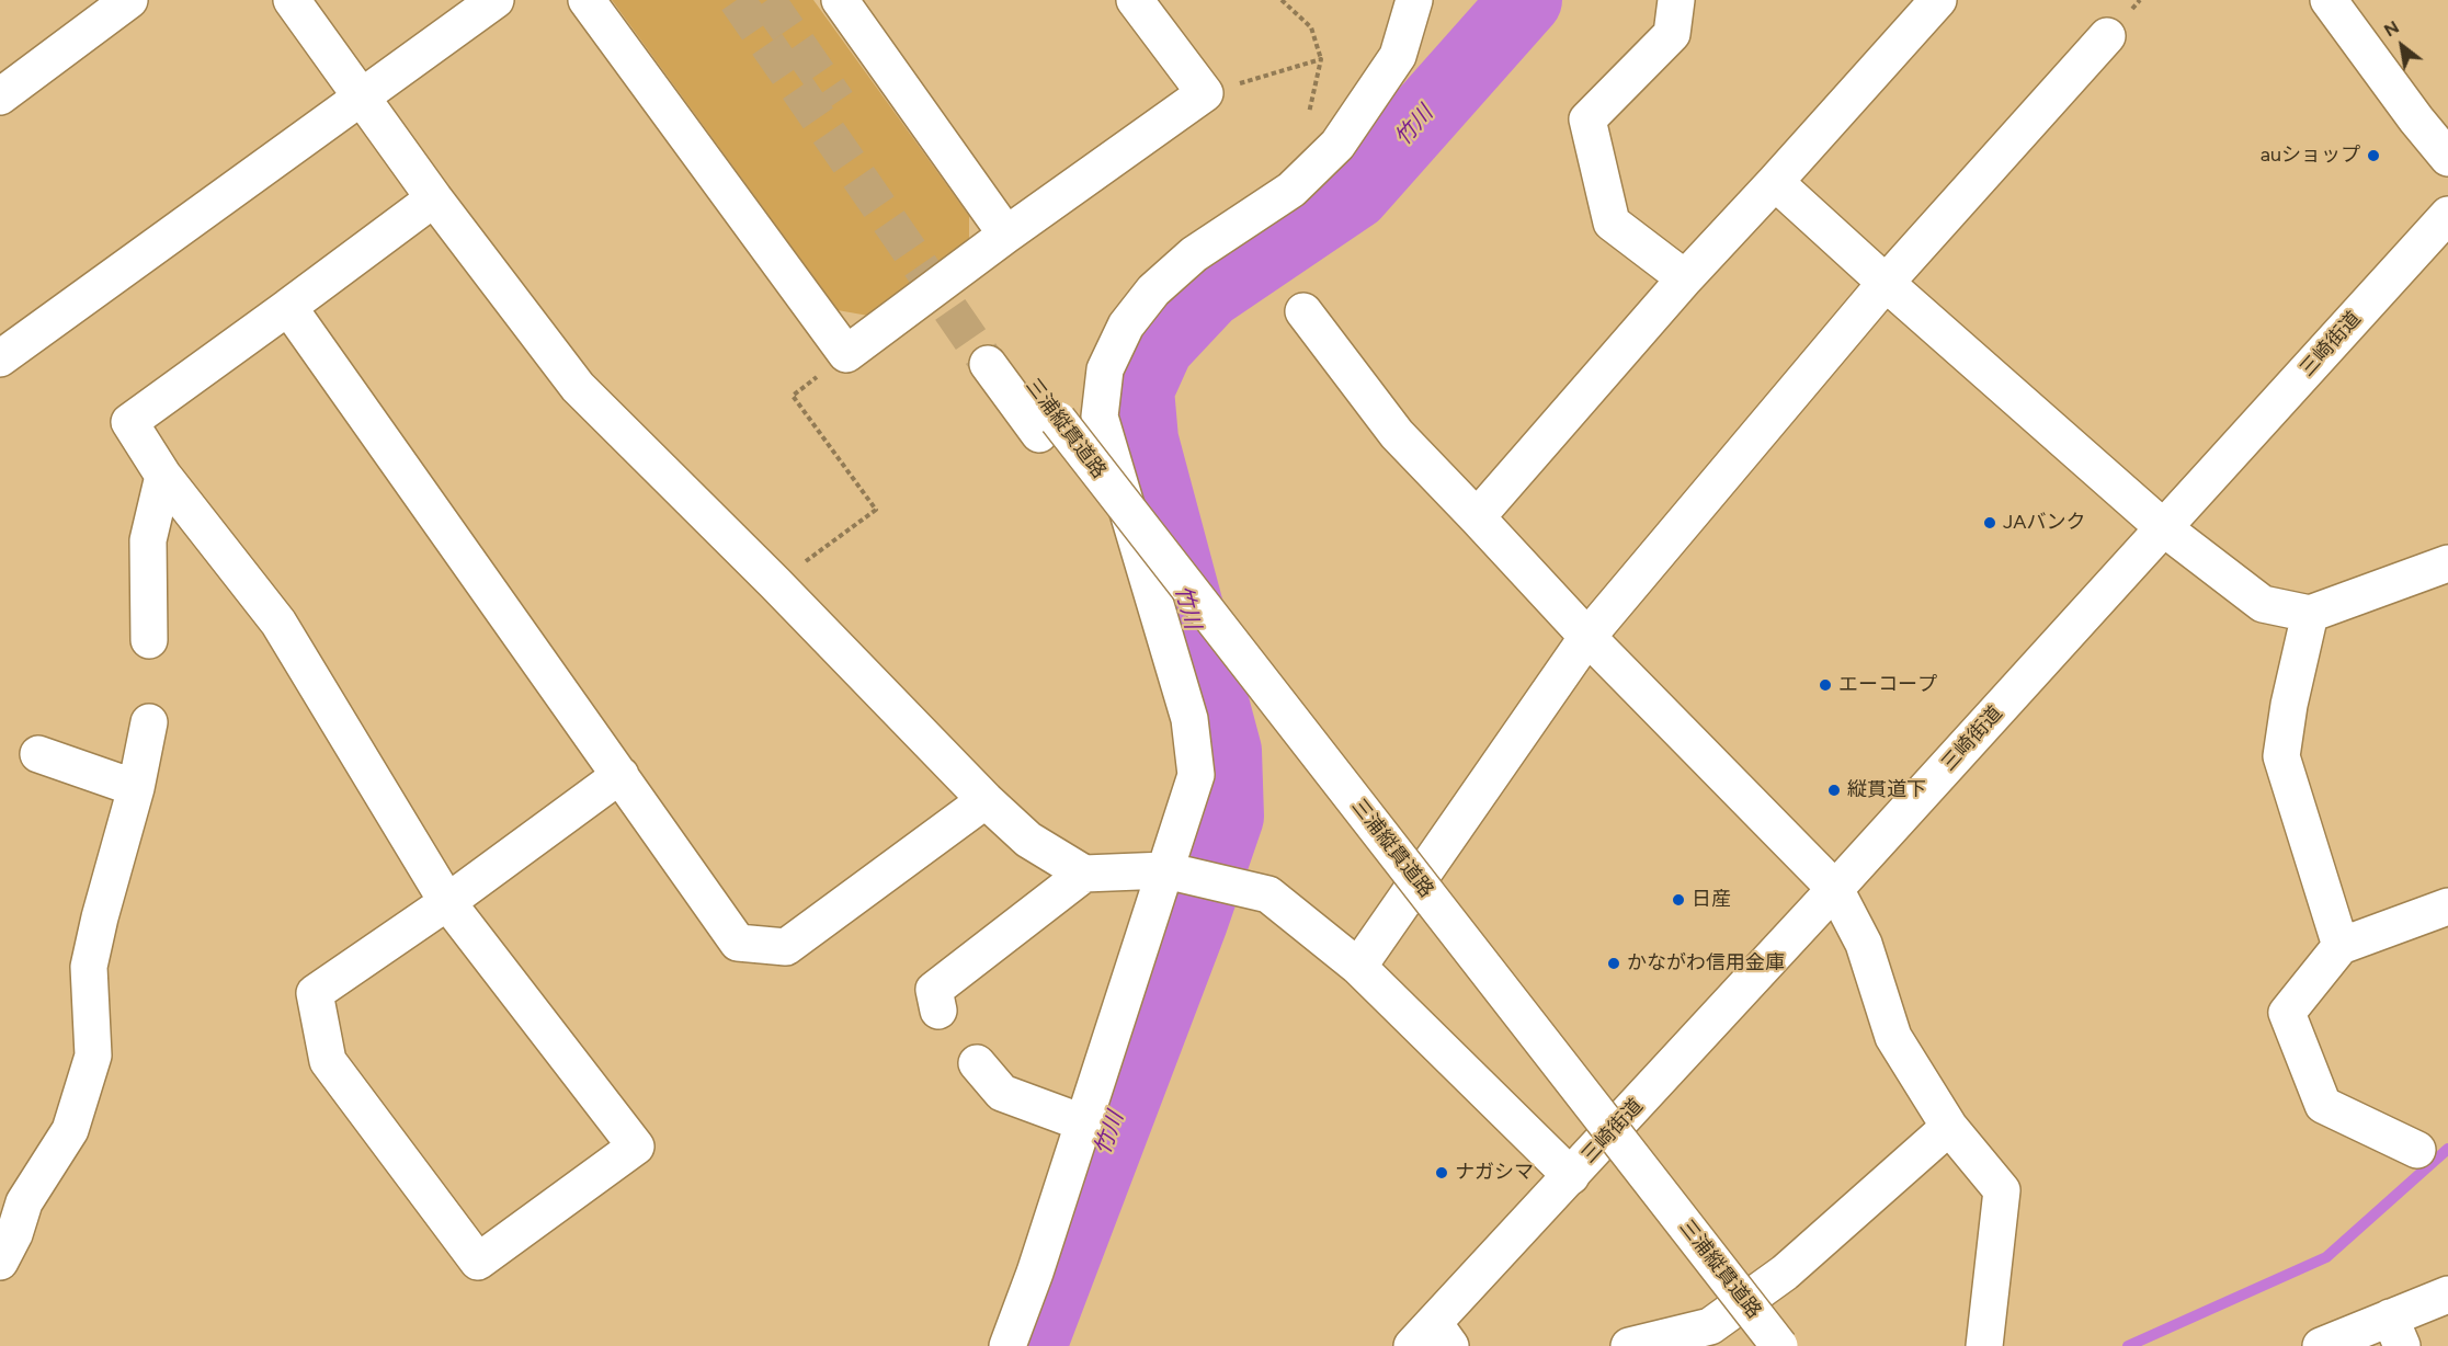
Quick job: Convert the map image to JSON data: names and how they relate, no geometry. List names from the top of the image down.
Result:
{
  "streets": {
    "main road": ["三崎街道", "三浦縦貫道路"]
  },
  "water": ["竹川"],
  "places": [
    "auショップ",
    "JAバンク",
    "エーコープ",
    "縦貫道下",
    "日産",
    "かながわ信用金庫",
    "ナガシマ"
  ],
  "north": "top left"
}
